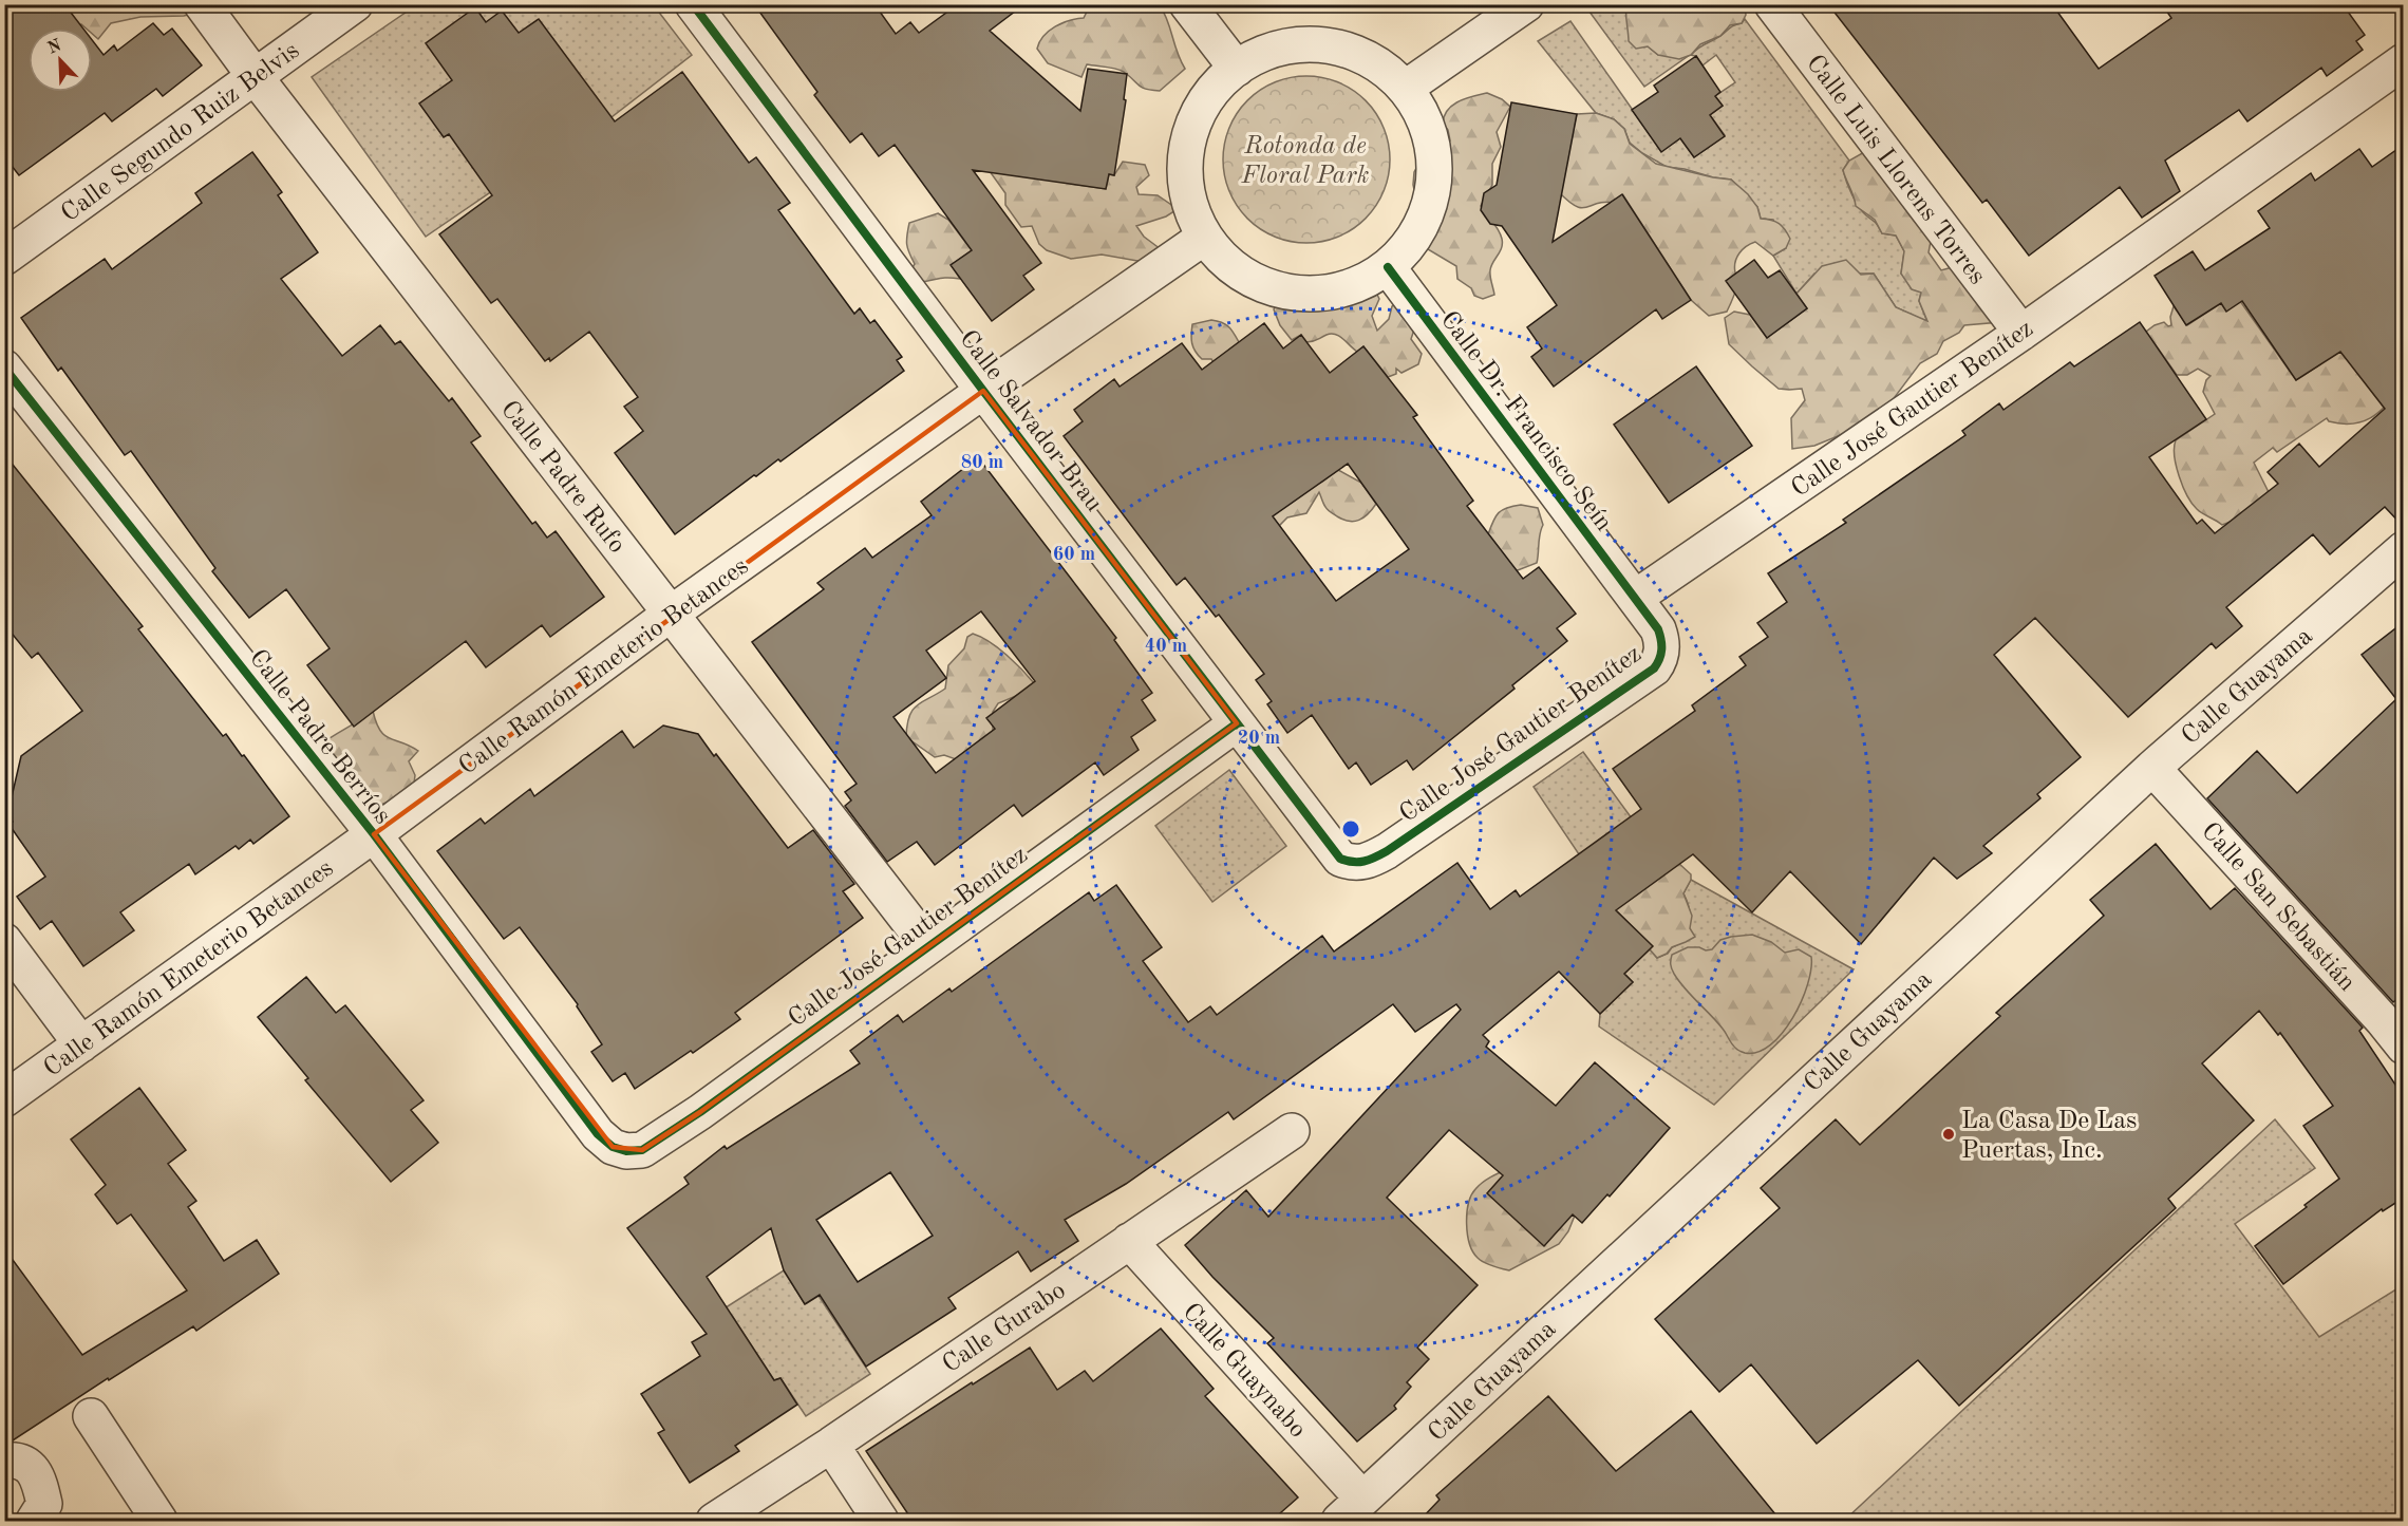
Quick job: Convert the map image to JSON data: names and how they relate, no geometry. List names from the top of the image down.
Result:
{
  "streets": {
    "street": [
      "Calle Segundo Ruiz Belvis",
      "Calle Luis Llorens Torres",
      "Calle José Gautier Benítez",
      "Calle Salvador Brau",
      "Calle Dr. Francisco Seín",
      "Calle Padre Rufo",
      "Calle Ramón Emeterio Betances",
      "Calle Guayama",
      "Calle Padre Berríos",
      "Calle San Sebastián",
      "Calle Gurabo",
      "Calle Guaynabo"
    ]
  },
  "crossings": [
    ["Calle Segundo Ruiz Belvis", "Calle Padre Rufo"],
    ["Calle Luis Llorens Torres", "Calle José Gautier Benítez"],
    ["Calle José Gautier Benítez", "Calle Salvador Brau"],
    ["Calle José Gautier Benítez", "Calle Dr. Francisco Seín"],
    ["Calle José Gautier Benítez", "Calle Padre Rufo"],
    ["Calle José Gautier Benítez", "Calle Padre Berríos"],
    ["Calle Salvador Brau", "Calle Ramón Emeterio Betances"],
    ["Calle Padre Rufo", "Calle Ramón Emeterio Betances"],
    ["Calle Ramón Emeterio Betances", "Calle Padre Berríos"],
    ["Calle Guayama", "Calle San Sebastián"],
    ["Calle Guayama", "Calle Guaynabo"],
    ["Calle Gurabo", "Calle Guaynabo"]
  ],
  "parks": ["Rotonda de Floral Park"],
  "places": ["La Casa De Las Puertas, Inc."],
  "north": "top left",
  "rings": [
    "80 m",
    "60 m",
    "40 m",
    "20 m"
  ]
}
